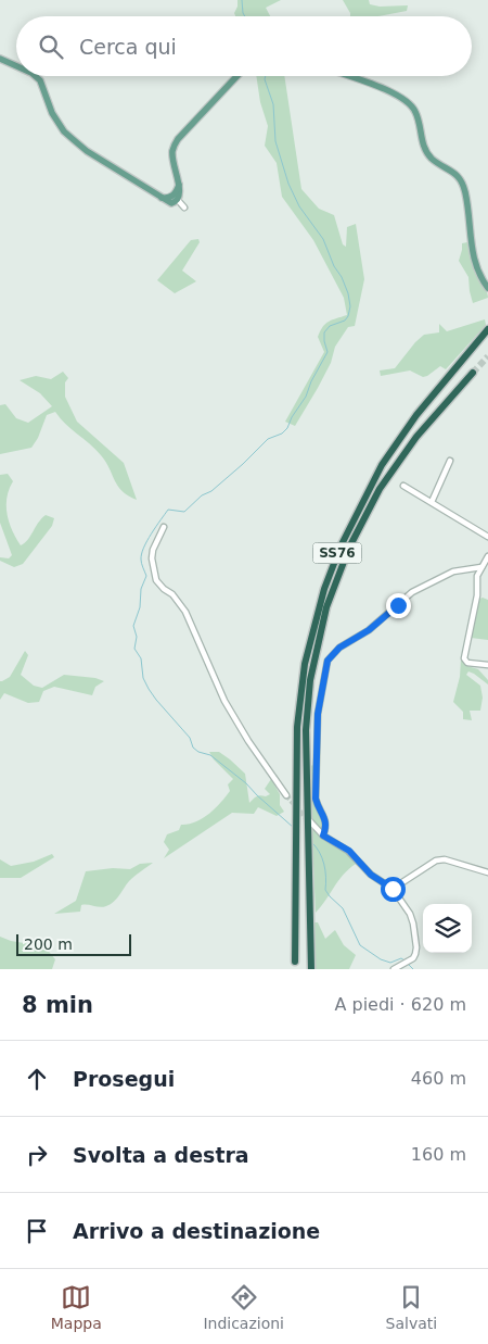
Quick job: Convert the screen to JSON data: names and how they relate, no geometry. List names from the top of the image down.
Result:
{
  "streets": {
    "highway": ["SS76"]
  },
  "scale_bar": "200 m",
  "page": {
    "search": "Cerca qui",
    "scale": "200 m",
    "heading": ["8 min", "A piedi · 620 m"],
    "list": [
      ["Prosegui", "460 m"],
      ["Svolta a destra", "160 m"],
      "Arrivo a destinazione"
    ],
    "nav": ["Mappa", "Indicazioni", "Salvati"]
  }
}
